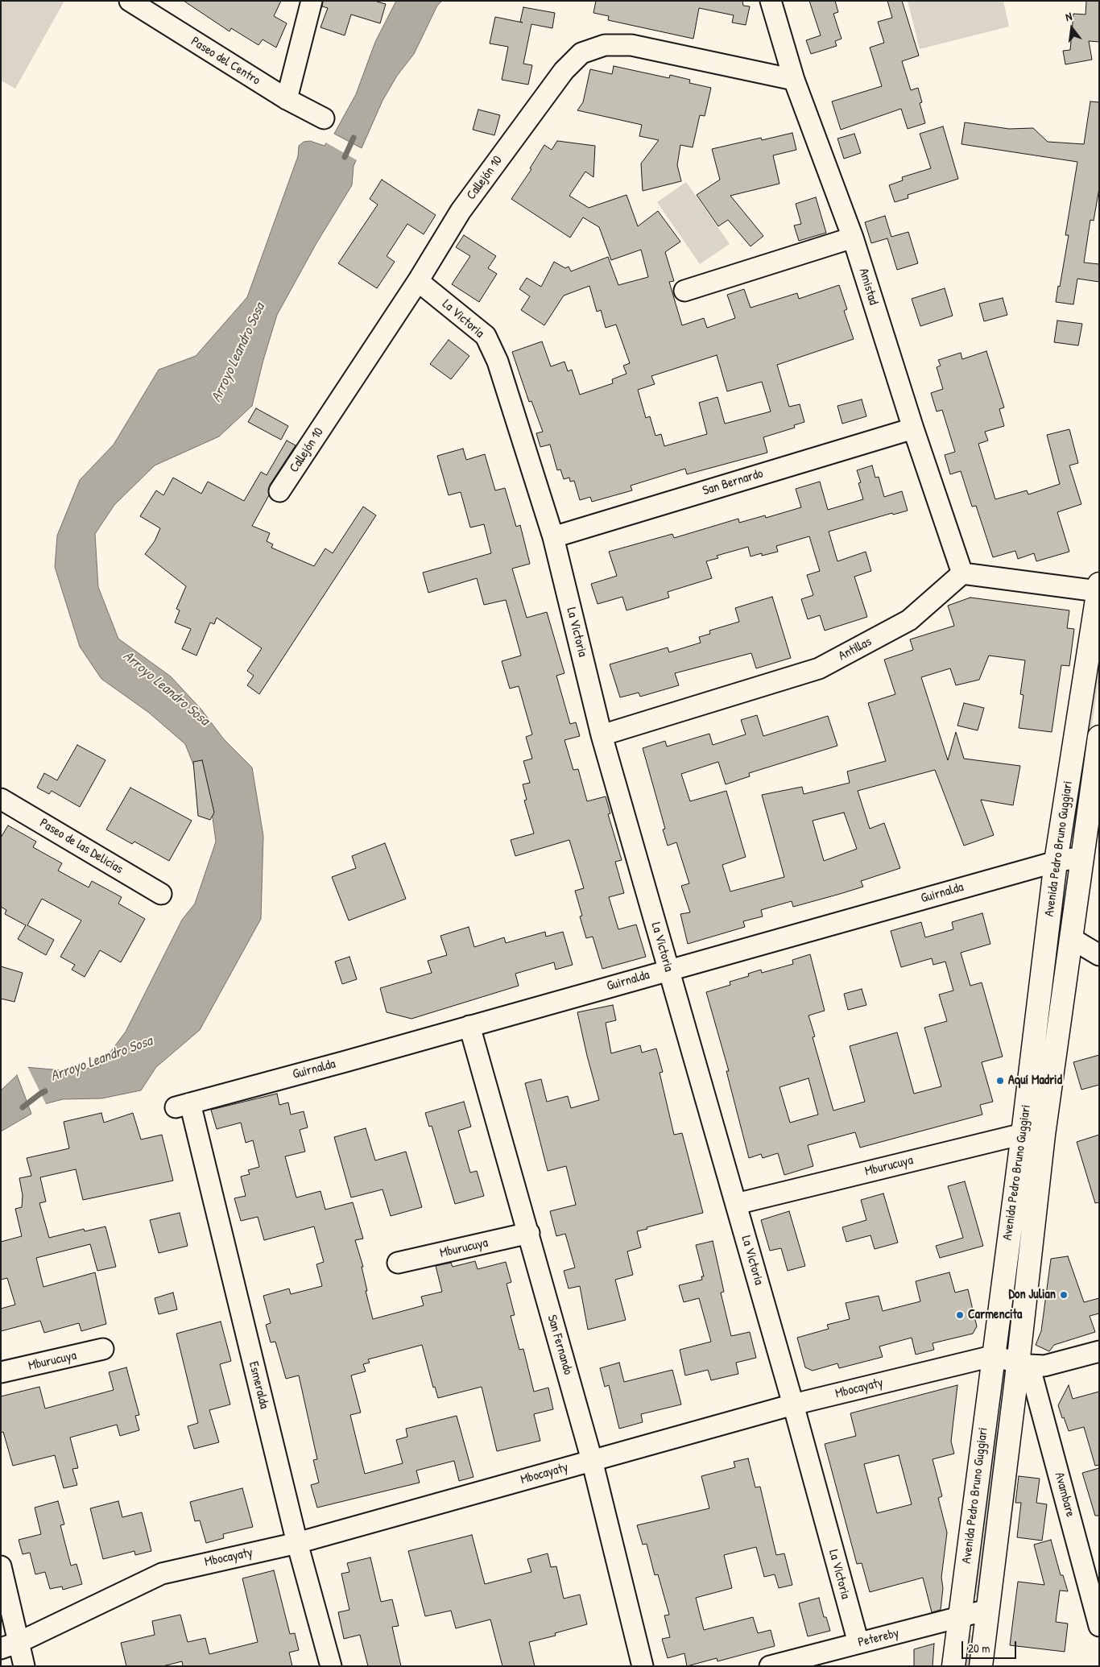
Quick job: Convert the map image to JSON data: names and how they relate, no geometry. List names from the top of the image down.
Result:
{
  "streets": {
    "main road": ["Avenida Pedro Bruno Guggiari"],
    "street": [
      "Paseo del Centro",
      "Callejón 10",
      "Amistad",
      "La Victoria",
      "San Bernardo",
      "Antillas",
      "Paseo de las Delicias",
      "Guirnalda",
      "Mburucuya",
      "San Fernando",
      "Esmeralda",
      "Mbocayaty",
      "Avambare",
      "Petereby"
    ]
  },
  "crossings": [
    ["Callejón 10", "Amistad"],
    ["Callejón 10", "La Victoria"],
    ["Amistad", "San Bernardo"],
    ["Amistad", "Antillas"],
    ["La Victoria", "San Bernardo"],
    ["La Victoria", "Antillas"],
    ["La Victoria", "Guirnalda"],
    ["La Victoria", "Mburucuya"],
    ["La Victoria", "Mbocayaty"],
    ["La Victoria", "Petereby"],
    ["Avenida Pedro Bruno Guggiari", "Guirnalda"],
    ["Avenida Pedro Bruno Guggiari", "Mburucuya"],
    ["Avenida Pedro Bruno Guggiari", "Mbocayaty"],
    ["Avenida Pedro Bruno Guggiari", "Avambare"],
    ["Avenida Pedro Bruno Guggiari", "Petereby"],
    ["Guirnalda", "San Fernando"],
    ["Guirnalda", "Esmeralda"],
    ["Mburucuya", "San Fernando"],
    ["San Fernando", "Mbocayaty"],
    ["Esmeralda", "Mbocayaty"],
    ["Mbocayaty", "Avambare"]
  ],
  "water": ["Arroyo Leandro Sosa"],
  "places": ["Aquí Madrid", "Don Julian", "Carmencita"],
  "scale_bar": "20 m",
  "north": "top"
}
